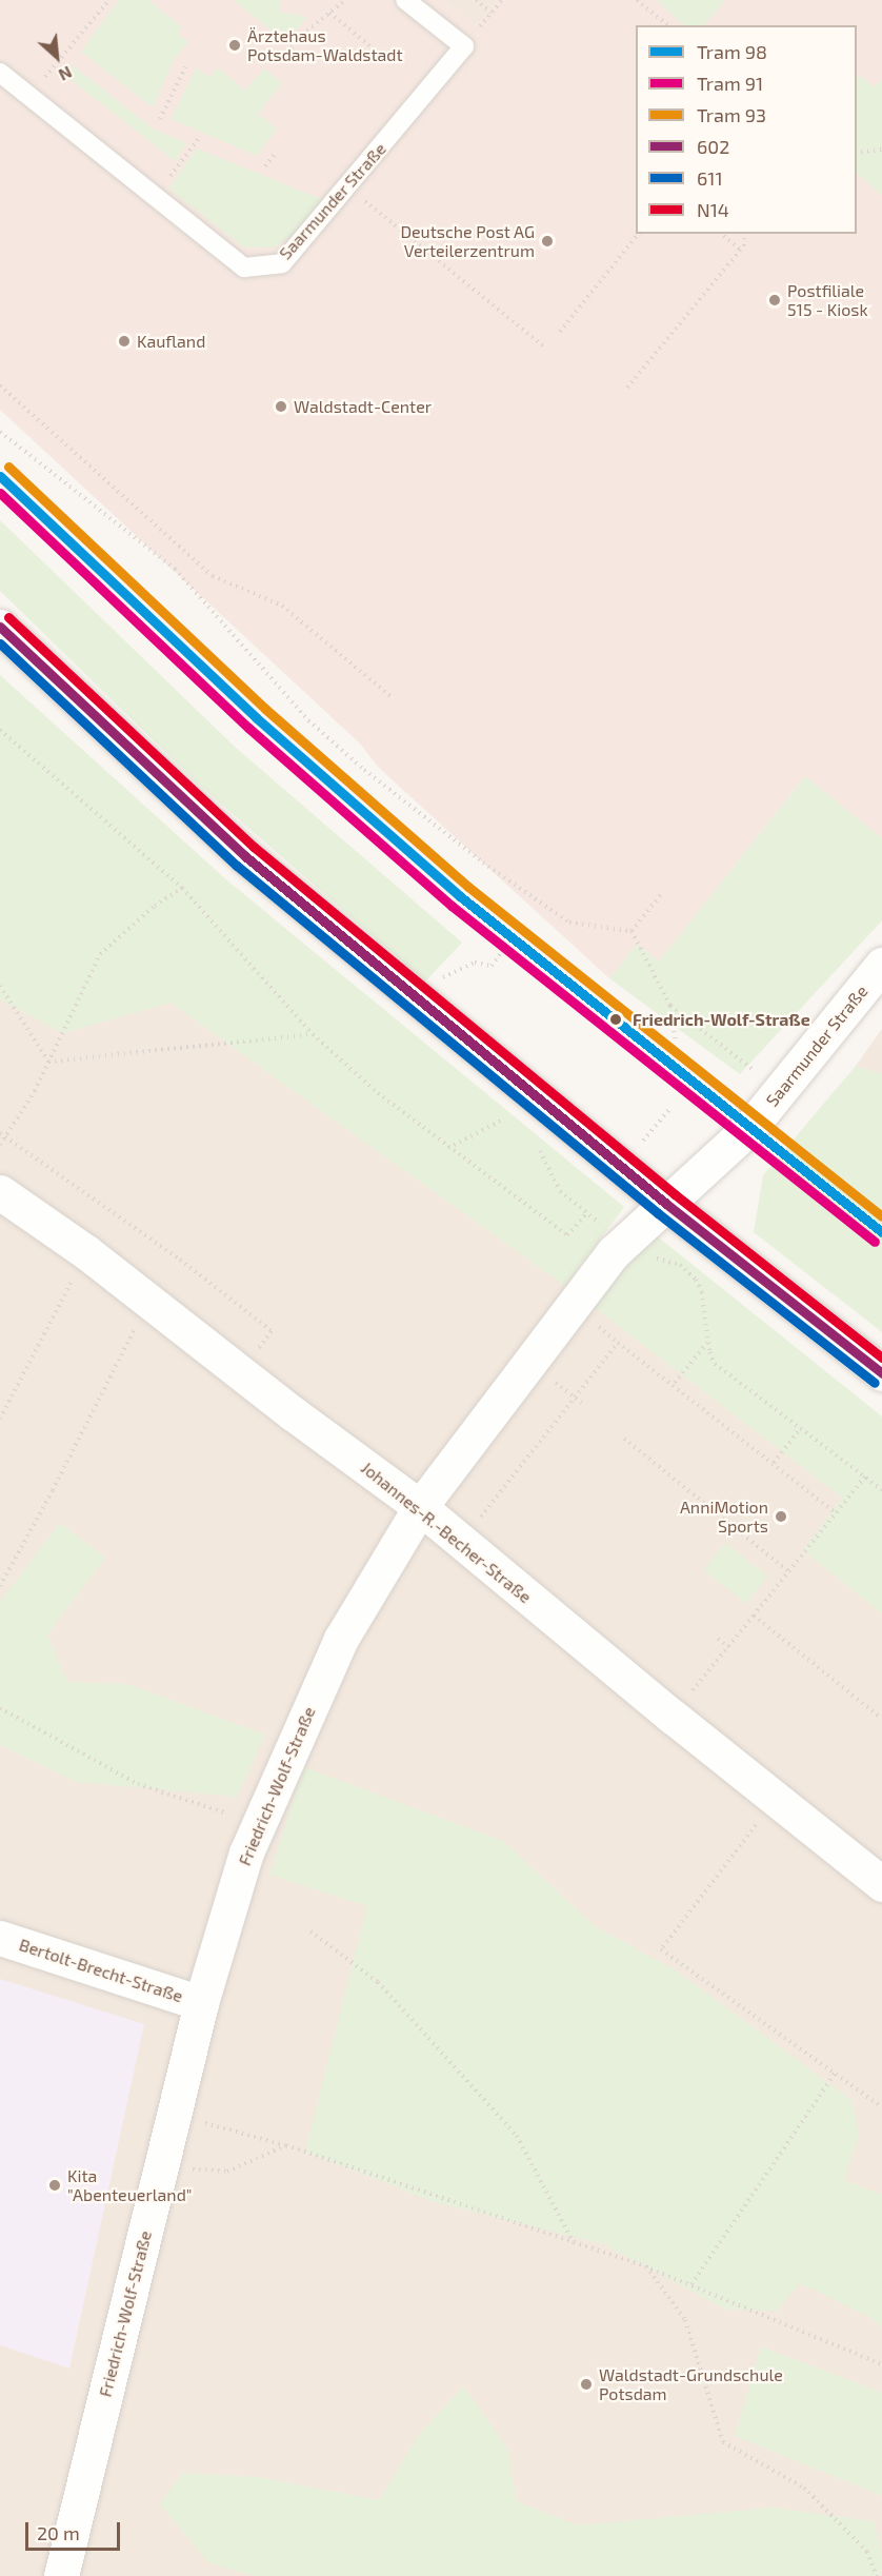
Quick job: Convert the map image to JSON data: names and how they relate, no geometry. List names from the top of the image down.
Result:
{
  "streets": {
    "street": [
      "Saarmunder Straße",
      "Johannes-R.-Becher-Straße",
      "Friedrich-Wolf-Straße",
      "Bertolt-Brecht-Straße"
    ]
  },
  "crossings": [
    ["Saarmunder Straße", "Friedrich-Wolf-Straße"],
    ["Johannes-R.-Becher-Straße", "Friedrich-Wolf-Straße"],
    ["Friedrich-Wolf-Straße", "Bertolt-Brecht-Straße"]
  ],
  "places": [
    "Ärztehaus Potsdam-Waldstadt",
    "Deutsche Post AG Verteilerzentrum",
    "Postfiliale 515 - Kiosk",
    "Kaufland",
    "Waldstadt-Center",
    "Friedrich-Wolf-Straße",
    "AnniMotion Sports",
    "Kita \"Abenteuerland\"",
    "Waldstadt-Grundschule Potsdam"
  ],
  "lines": [
    "tram line 93",
    "tram line 98",
    "tram line 91",
    "transit line N14",
    "transit line 602",
    "transit line 611"
  ],
  "legend": [
    "Tram 98",
    "Tram 91",
    "Tram 93",
    "602",
    "611",
    "N14"
  ],
  "scale_bar": "20 m",
  "north": "bottom right"
}
